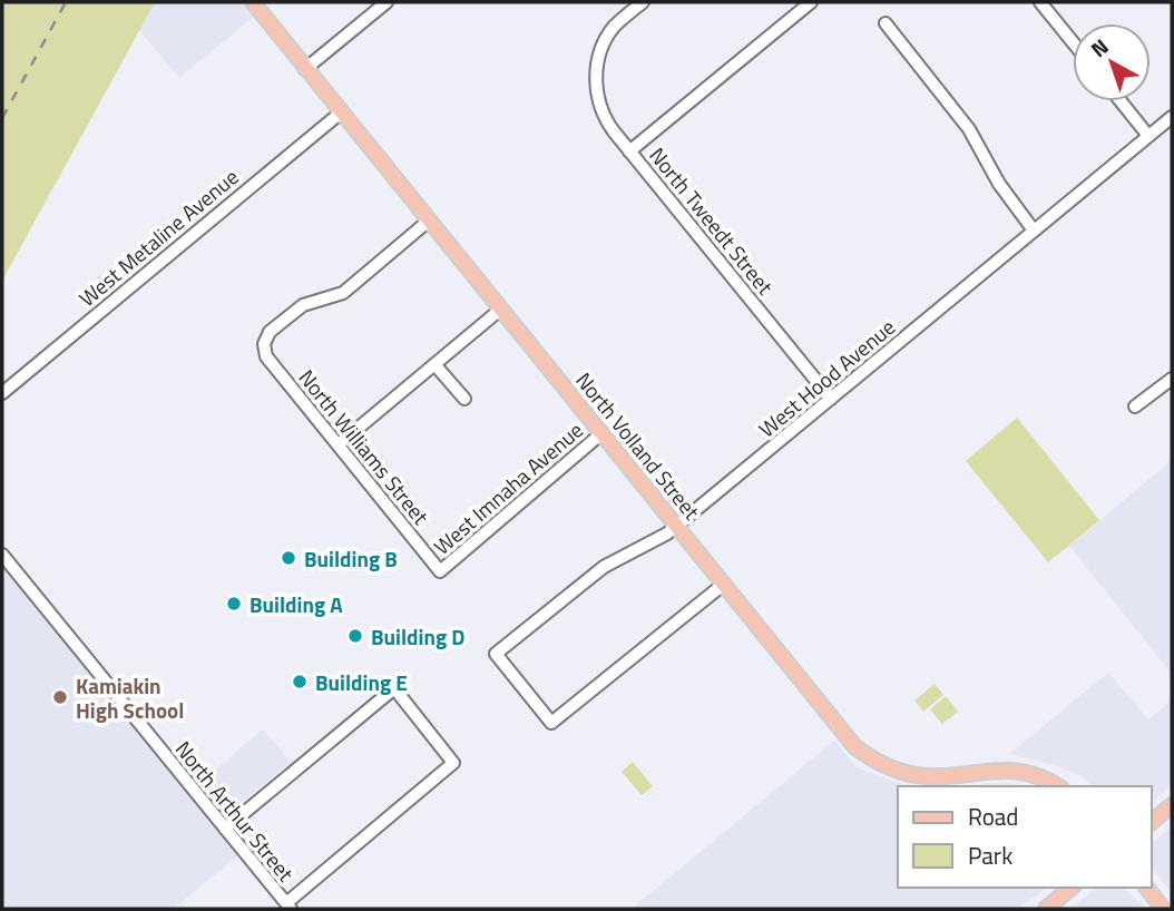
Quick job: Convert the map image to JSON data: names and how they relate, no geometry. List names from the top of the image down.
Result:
{
  "streets": {
    "main road": ["North Volland Street"],
    "street": [
      "North Tweedt Street",
      "West Metaline Avenue",
      "West Hood Avenue",
      "North Williams Street",
      "West Imnaha Avenue",
      "North Arthur Street"
    ]
  },
  "crossings": [
    ["North Tweedt Street", "West Hood Avenue"],
    ["West Metaline Avenue", "North Volland Street"],
    ["West Hood Avenue", "North Volland Street"],
    ["North Volland Street", "North Williams Street"],
    ["North Volland Street", "West Imnaha Avenue"],
    ["North Williams Street", "West Imnaha Avenue"]
  ],
  "places": [
    "Building B",
    "Building A",
    "Building D",
    "Building E",
    "Kamiakin High School"
  ],
  "legend": ["Road", "Park"],
  "north": "top left"
}
